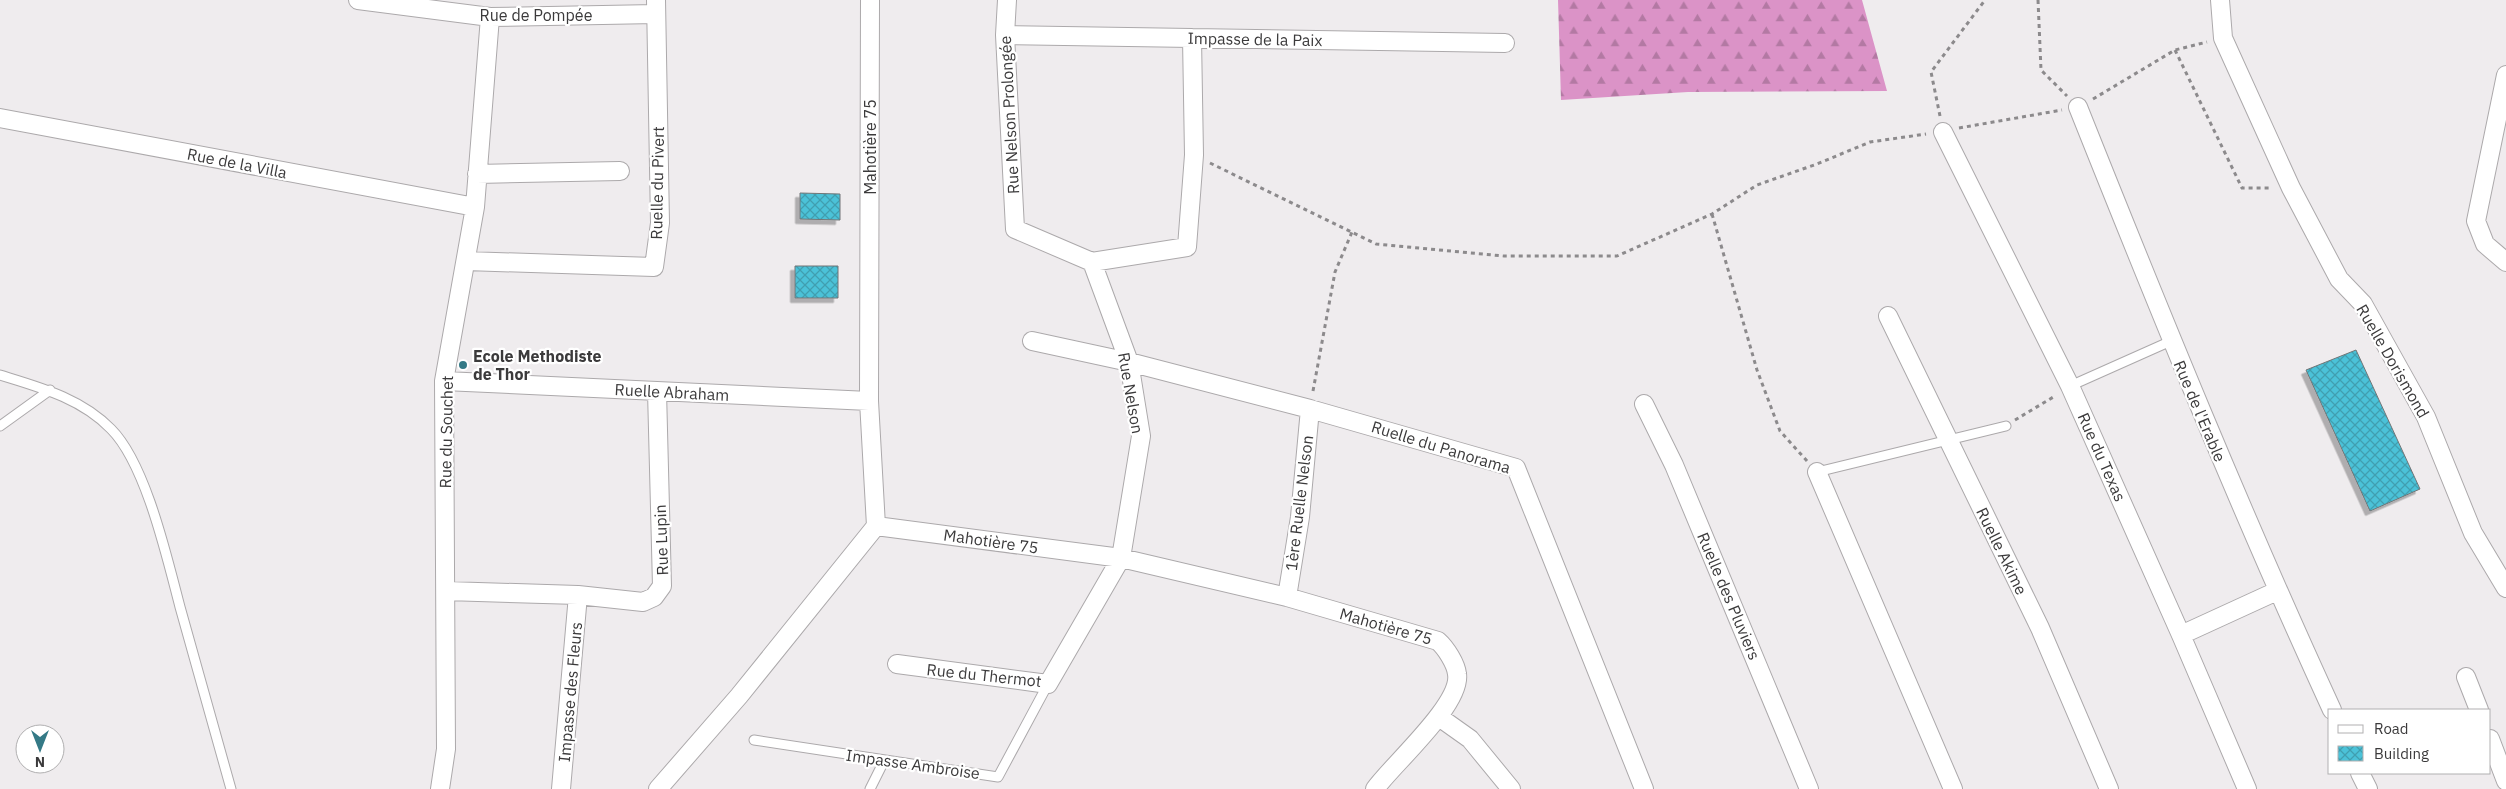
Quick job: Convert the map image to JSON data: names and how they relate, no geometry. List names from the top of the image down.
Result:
{
  "streets": {
    "street": [
      "Rue de Pompée",
      "Impasse de la Paix",
      "Rue Nelson Prolongée",
      "Mahotière 75",
      "Rue de la Villa",
      "Ruelle du Pivert",
      "Ruelle Dorismond",
      "Ruelle Abraham",
      "Rue Nelson",
      "Rue de l'Erable",
      "Rue du Souchet",
      "Ruelle du Panorama",
      "Rue du Texas",
      "1ère Ruelle Nelson",
      "Rue Lupin",
      "Ruelle Akime",
      "Ruelle des Pluviers",
      "Rue du Thermot",
      "Impasse des Fleurs"
    ],
    "lane": ["Impasse Ambroise"]
  },
  "crossings": [
    ["Rue de Pompée", "Ruelle du Pivert"],
    ["Rue de Pompée", "Rue du Souchet"],
    ["Impasse de la Paix", "Rue Nelson Prolongée"],
    ["Rue Nelson Prolongée", "Rue Nelson"],
    ["Mahotière 75", "Ruelle Abraham"],
    ["Mahotière 75", "Rue Nelson"],
    ["Mahotière 75", "1ère Ruelle Nelson"],
    ["Mahotière 75", "Rue du Thermot"],
    ["Rue de la Villa", "Rue du Souchet"],
    ["Ruelle du Pivert", "Rue du Souchet"],
    ["Ruelle Abraham", "Rue du Souchet"],
    ["Ruelle Abraham", "Rue Lupin"],
    ["Rue Nelson", "Ruelle du Panorama"],
    ["Rue Nelson", "Rue du Thermot"],
    ["Rue du Souchet", "Rue Lupin"],
    ["Ruelle du Panorama", "1ère Ruelle Nelson"],
    ["Rue Lupin", "Impasse des Fleurs"],
    ["Rue du Thermot", "Impasse Ambroise"]
  ],
  "places": ["Ecole Methodiste de Thor"],
  "legend": ["Road", "Building"],
  "north": "bottom"
}
